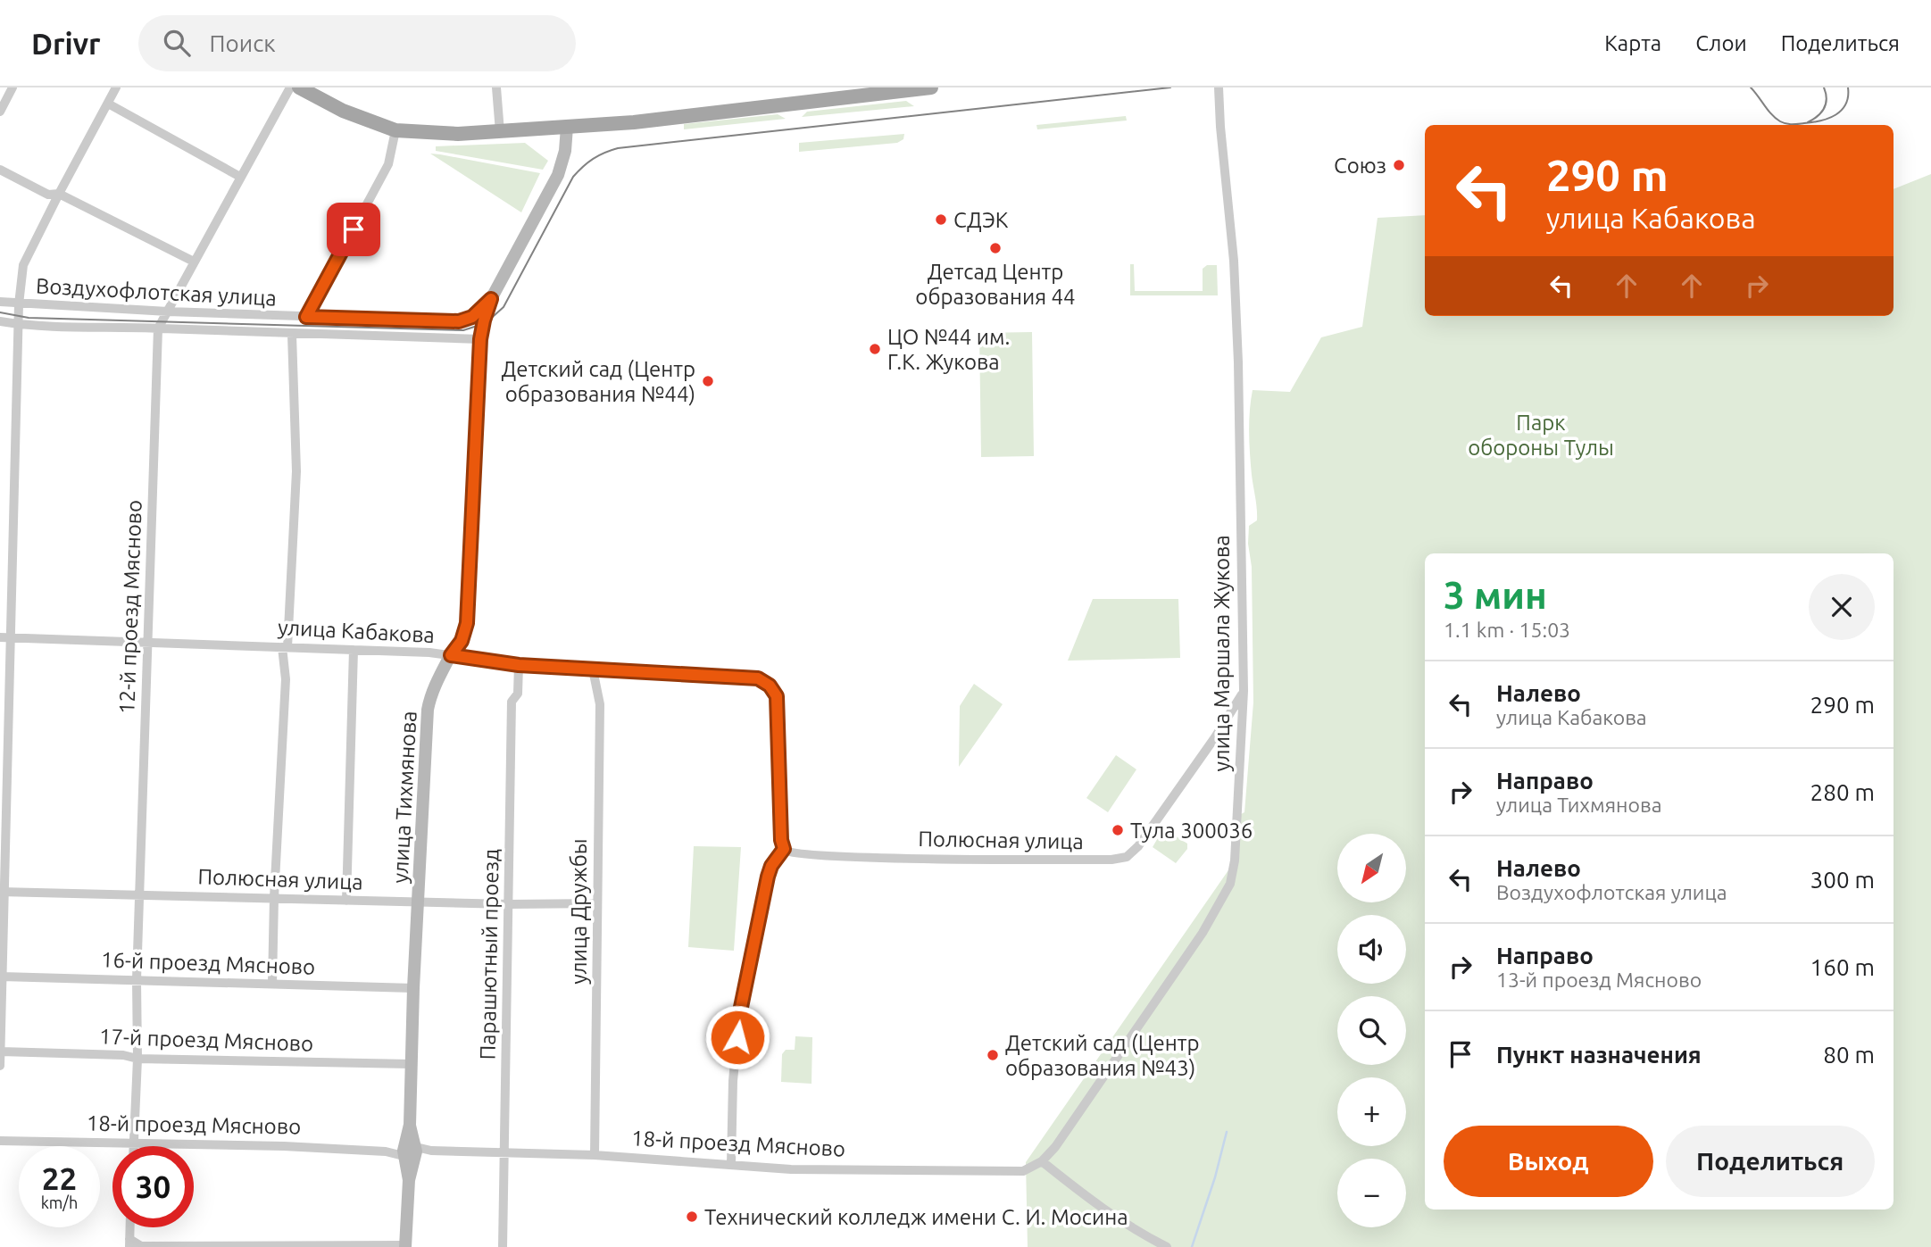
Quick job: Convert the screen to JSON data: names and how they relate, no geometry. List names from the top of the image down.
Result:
{
  "streets": {
    "street": [
      "Воздухофлотская улица",
      "12-й проезд Мясново",
      "улица Кабакова",
      "улица Маршала Жукова",
      "улица Тихмянова",
      "Полюсная улица",
      "улица Дружбы",
      "Парашютный проезд",
      "16-й проезд Мясново",
      "17-й проезд Мясново",
      "18-й проезд Мясново"
    ]
  },
  "crossings": [
    ["Воздухофлотская улица", "12-й проезд Мясново"],
    ["Воздухофлотская улица", "улица Тихмянова"],
    ["12-й проезд Мясново", "улица Кабакова"],
    ["12-й проезд Мясново", "Полюсная улица"],
    ["12-й проезд Мясново", "16-й проезд Мясново"],
    ["12-й проезд Мясново", "17-й проезд Мясново"],
    ["12-й проезд Мясново", "18-й проезд Мясново"],
    ["улица Кабакова", "улица Тихмянова"],
    ["улица Кабакова", "Полюсная улица"],
    ["улица Кабакова", "улица Дружбы"],
    ["улица Кабакова", "Парашютный проезд"],
    ["улица Маршала Жукова", "Полюсная улица"],
    ["улица Маршала Жукова", "18-й проезд Мясново"],
    ["улица Тихмянова", "Полюсная улица"],
    ["улица Тихмянова", "16-й проезд Мясново"],
    ["улица Тихмянова", "17-й проезд Мясново"],
    ["улица Тихмянова", "18-й проезд Мясново"],
    ["Полюсная улица", "улица Дружбы"],
    ["Полюсная улица", "Парашютный проезд"],
    ["улица Дружбы", "18-й проезд Мясново"],
    ["Парашютный проезд", "18-й проезд Мясново"]
  ],
  "parks": ["Парк обороны Тулы"],
  "places": [
    "Союз",
    "СДЭК",
    "Детсад Центр образования 44",
    "ЦО №44 им. Г.К. Жукова",
    "Детский сад (Центр образования №44)",
    "Тула 300036",
    "Детский сад (Центр образования №43)",
    "Технический колледж имени С. И. Мосина"
  ],
  "north": "bottom left",
  "page": {
    "header": "Drivr",
    "search": "Поиск",
    "nav": ["Карта", "Слои", "Поделиться"],
    "turn": ["290 m", "улица Кабакова"],
    "heading": ["3 мин", "1.1 km · 15:03"],
    "list": [
      {
        "name": "Налево",
        "note": "улица Кабакова",
        "value": "290 m"
      },
      {
        "name": "Направо",
        "note": "улица Тихмянова",
        "value": "280 m"
      },
      {
        "name": "Налево",
        "note": "Воздухофлотская улица",
        "value": "300 m"
      },
      {
        "name": "Направо",
        "note": "13-й проезд Мясново",
        "value": "160 m"
      },
      {
        "name": "Пункт назначения",
        "value": "80 m"
      }
    ],
    "map_buttons": ["+", "−"],
    "buttons": ["Выход", "Поделиться"],
    "speed": "22 km/h",
    "limit": "30"
  }
}
